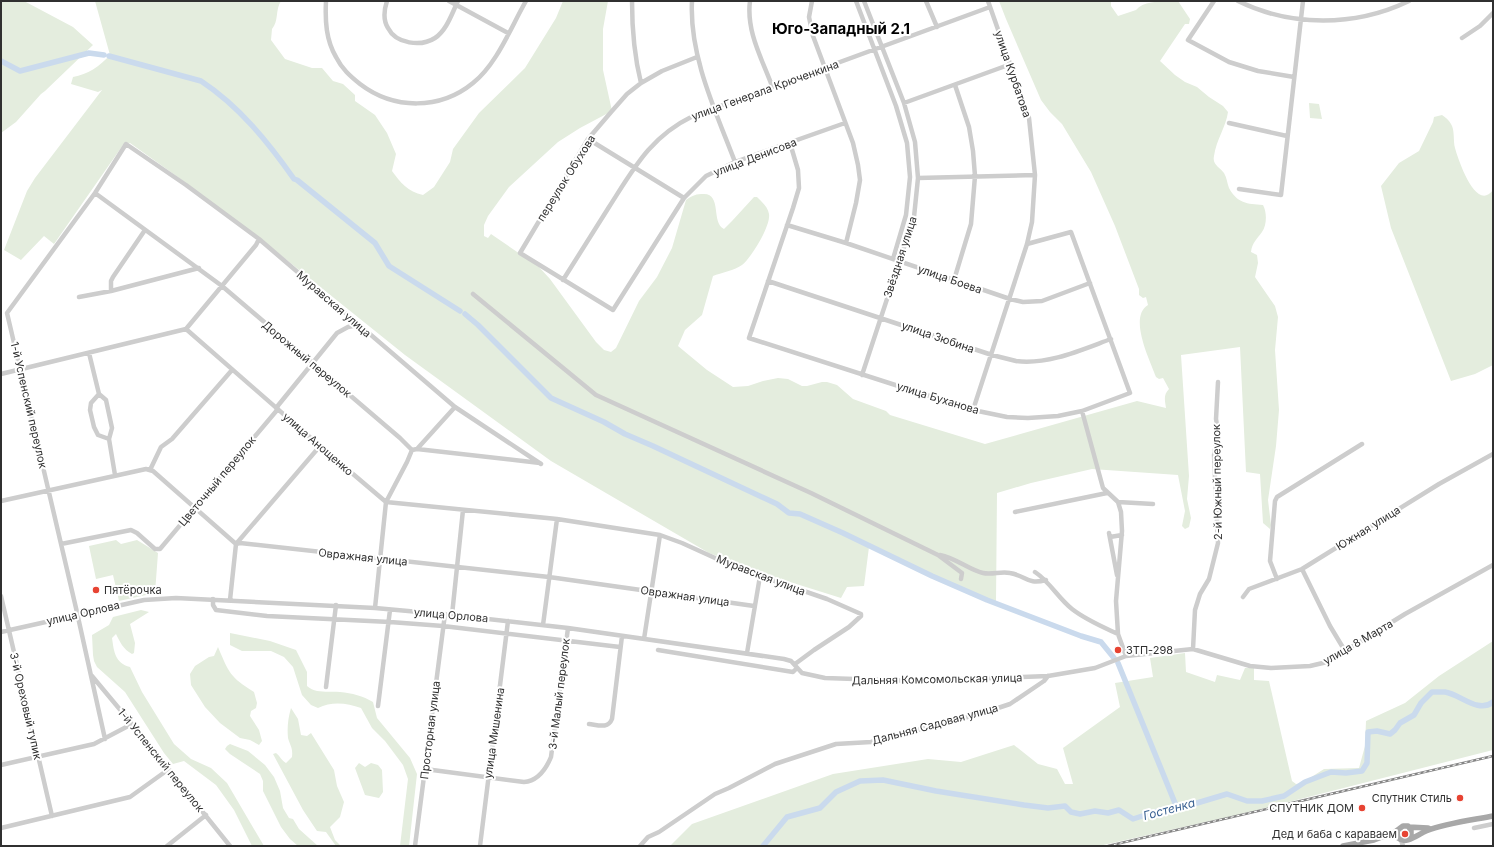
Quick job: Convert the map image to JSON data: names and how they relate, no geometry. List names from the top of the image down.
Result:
{
  "streets": {
    "street": [
      "улица Курбатова",
      "улица Генерала Крюченкина",
      "улица Денисова",
      "переулок Обухова",
      "Звёздная улица",
      "улица Боева",
      "Муравская улица",
      "улица Зюбина",
      "Дорожный переулок",
      "улица Буханова",
      "1-й Успенский переулок",
      "улица Анощенко",
      "Цветочный переулок",
      "2-й Южный переулок",
      "Южная улица",
      "Овражная улица",
      "улица Орлова",
      "улица 8 Марта",
      "Дальняя Комсомольская улица",
      "3-й Малый переулок",
      "3-й Ореховый тупик",
      "Дальняя Садовая улица",
      "Просторная улица",
      "улица Мишенина"
    ]
  },
  "crossings": [
    ["улица Курбатова", "улица Генерала Крюченкина"],
    ["улица Курбатова", "улица Боева"],
    ["улица Курбатова", "улица Зюбина"],
    ["улица Курбатова", "улица Буханова"],
    ["улица Генерала Крюченкина", "улица Денисова"],
    ["улица Генерала Крюченкина", "переулок Обухова"],
    ["улица Генерала Крюченкина", "Звёздная улица"],
    ["улица Денисова", "переулок Обухова"],
    ["Звёздная улица", "улица Боева"],
    ["Звёздная улица", "улица Зюбина"],
    ["Звёздная улица", "улица Буханова"],
    ["Муравская улица", "1-й Успенский переулок"],
    ["Муравская улица", "Цветочный переулок"],
    ["Муравская улица", "улица Орлова"],
    ["улица Зюбина", "улица Буханова"],
    ["Дорожный переулок", "1-й Успенский переулок"],
    ["Дорожный переулок", "Цветочный переулок"],
    ["1-й Успенский переулок", "Цветочный переулок"],
    ["1-й Успенский переулок", "улица Орлова"],
    ["улица Анощенко", "Цветочный переулок"],
    ["2-й Южный переулок", "улица 8 Марта"],
    ["улица Орлова", "Дальняя Комсомольская улица"],
    ["улица Орлова", "3-й Малый переулок"],
    ["улица Орлова", "3-й Ореховый тупик"],
    ["улица Орлова", "Просторная улица"],
    ["улица Орлова", "улица Мишенина"],
    ["улица 8 Марта", "Дальняя Садовая улица"],
    ["Дальняя Комсомольская улица", "Дальняя Садовая улица"],
    ["3-й Малый переулок", "улица Мишенина"]
  ],
  "districts": ["Юго-Западный 2.1"],
  "water": ["Гостенка"],
  "places": [
    "Пятёрочка",
    "ЗТП-298",
    "Спутник Стиль",
    "СПУТНИК ДОМ",
    "Дед и баба с караваем"
  ]
}
